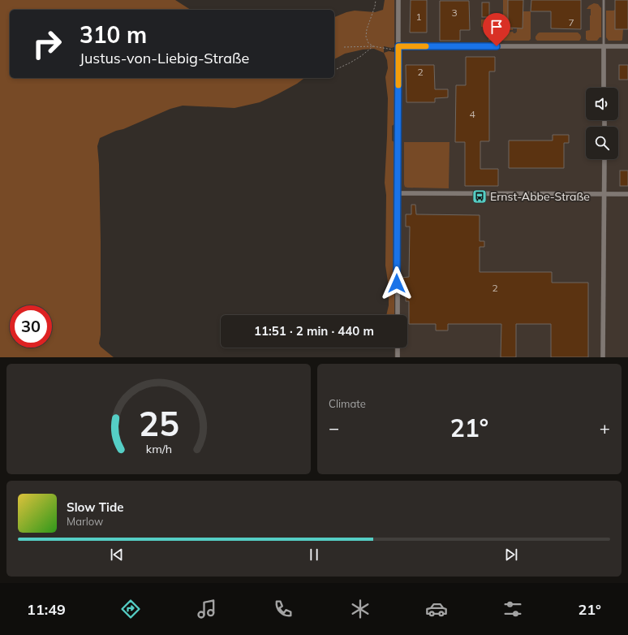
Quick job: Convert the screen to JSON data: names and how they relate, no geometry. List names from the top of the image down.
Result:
{
  "places": {
    "bus stop": ["Ernst-Abbe-Straße"]
  },
  "house_numbers": [
    "3",
    "1",
    "7",
    "2",
    "4",
    "2"
  ],
  "page": {
    "turn": ["310 m", "Justus-von-Liebig-Straße"],
    "limit": "30",
    "trip": "11:51 · 2 min · 440 m",
    "tile": "Climate",
    "heat": ["−", "21°", "+"],
    "song": ["Slow Tide", "Marlow"],
    "tabs": ["11:49", "21°"],
    "gauge": ["25", "km/h"]
  }
}
